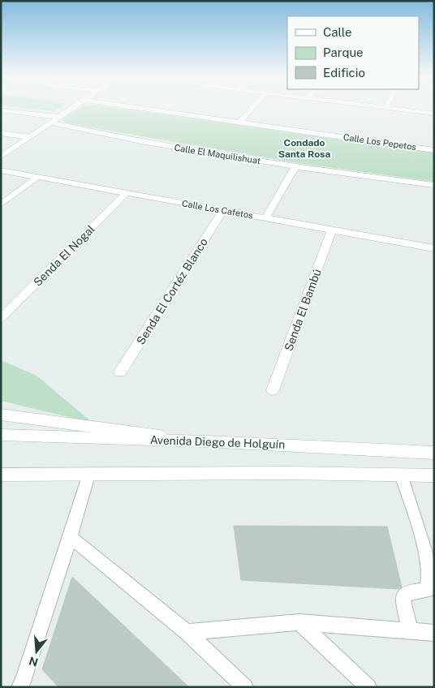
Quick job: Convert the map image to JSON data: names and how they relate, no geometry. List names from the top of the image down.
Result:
{
  "streets": {
    "street": [
      "Calle Los Pepetos",
      "Calle El Maquilishuat",
      "Calle Los Cafetos",
      "Senda El Nogal",
      "Senda El Cortéz Blanco",
      "Senda El Bambú",
      "Avenida Diego de Holguín"
    ]
  },
  "crossings": [
    ["Calle Los Cafetos", "Senda El Nogal"],
    ["Calle Los Cafetos", "Senda El Cortéz Blanco"],
    ["Calle Los Cafetos", "Senda El Bambú"]
  ],
  "districts": ["Condado Santa Rosa"],
  "legend": ["Calle", "Parque", "Edificio"],
  "north": "bottom"
}
